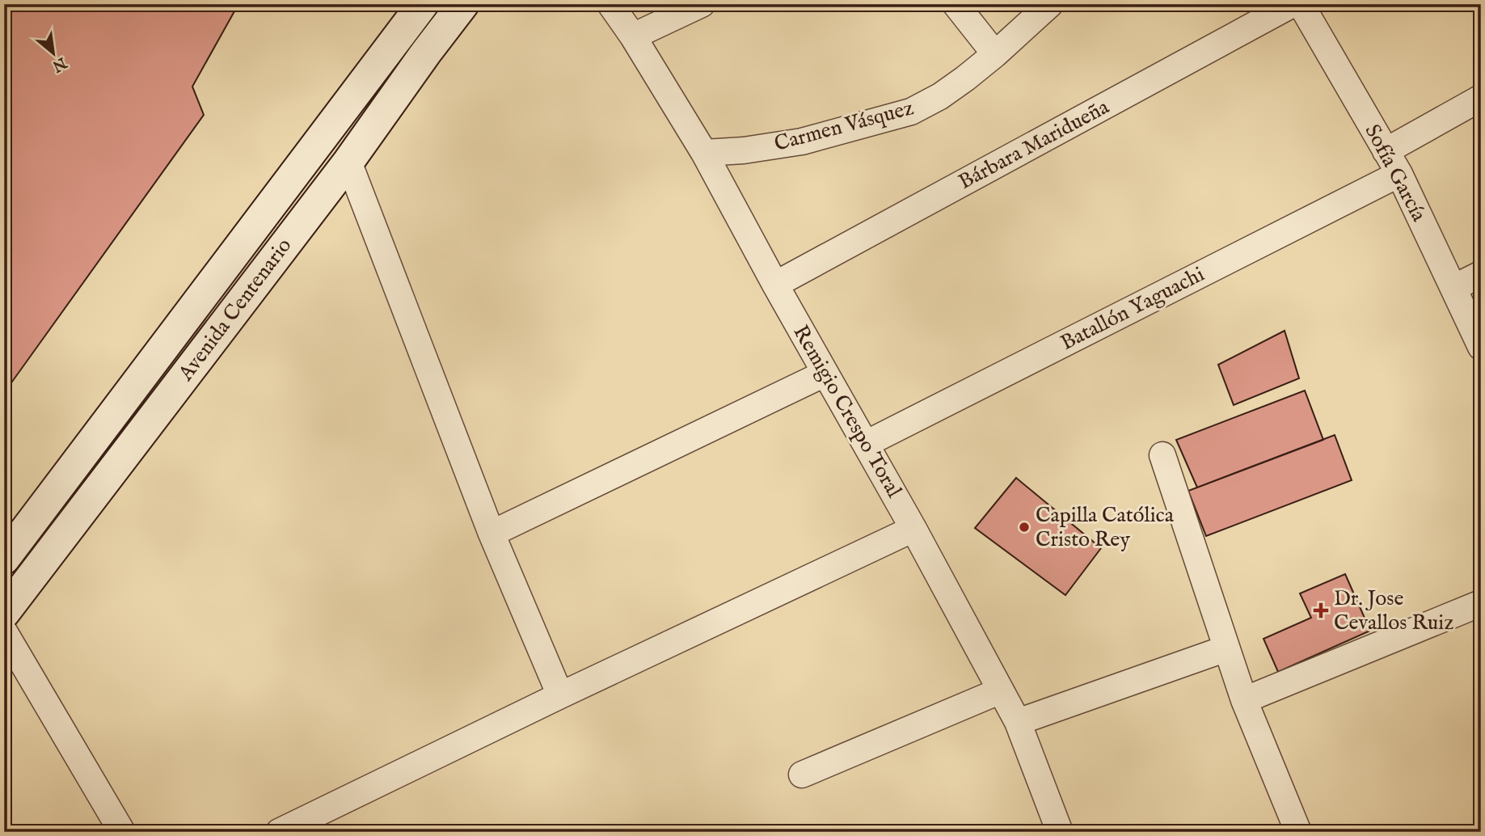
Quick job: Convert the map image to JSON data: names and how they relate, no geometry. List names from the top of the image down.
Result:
{
  "streets": {
    "street": [
      "Carmen Vásquez",
      "Bárbara Maridueña",
      "Sofía García",
      "Batallón Yaguachi",
      "Avenida Centenario",
      "Remigio Crespo Toral"
    ]
  },
  "crossings": [
    ["Carmen Vásquez", "Remigio Crespo Toral"],
    ["Bárbara Maridueña", "Remigio Crespo Toral"],
    ["Sofía García", "Batallón Yaguachi"],
    ["Batallón Yaguachi", "Remigio Crespo Toral"]
  ],
  "places": {
    "other": ["Capilla Católica Cristo Rey"],
    "health": ["Dr. Jose Cevallos Ruiz"]
  },
  "north": "bottom right"
}
